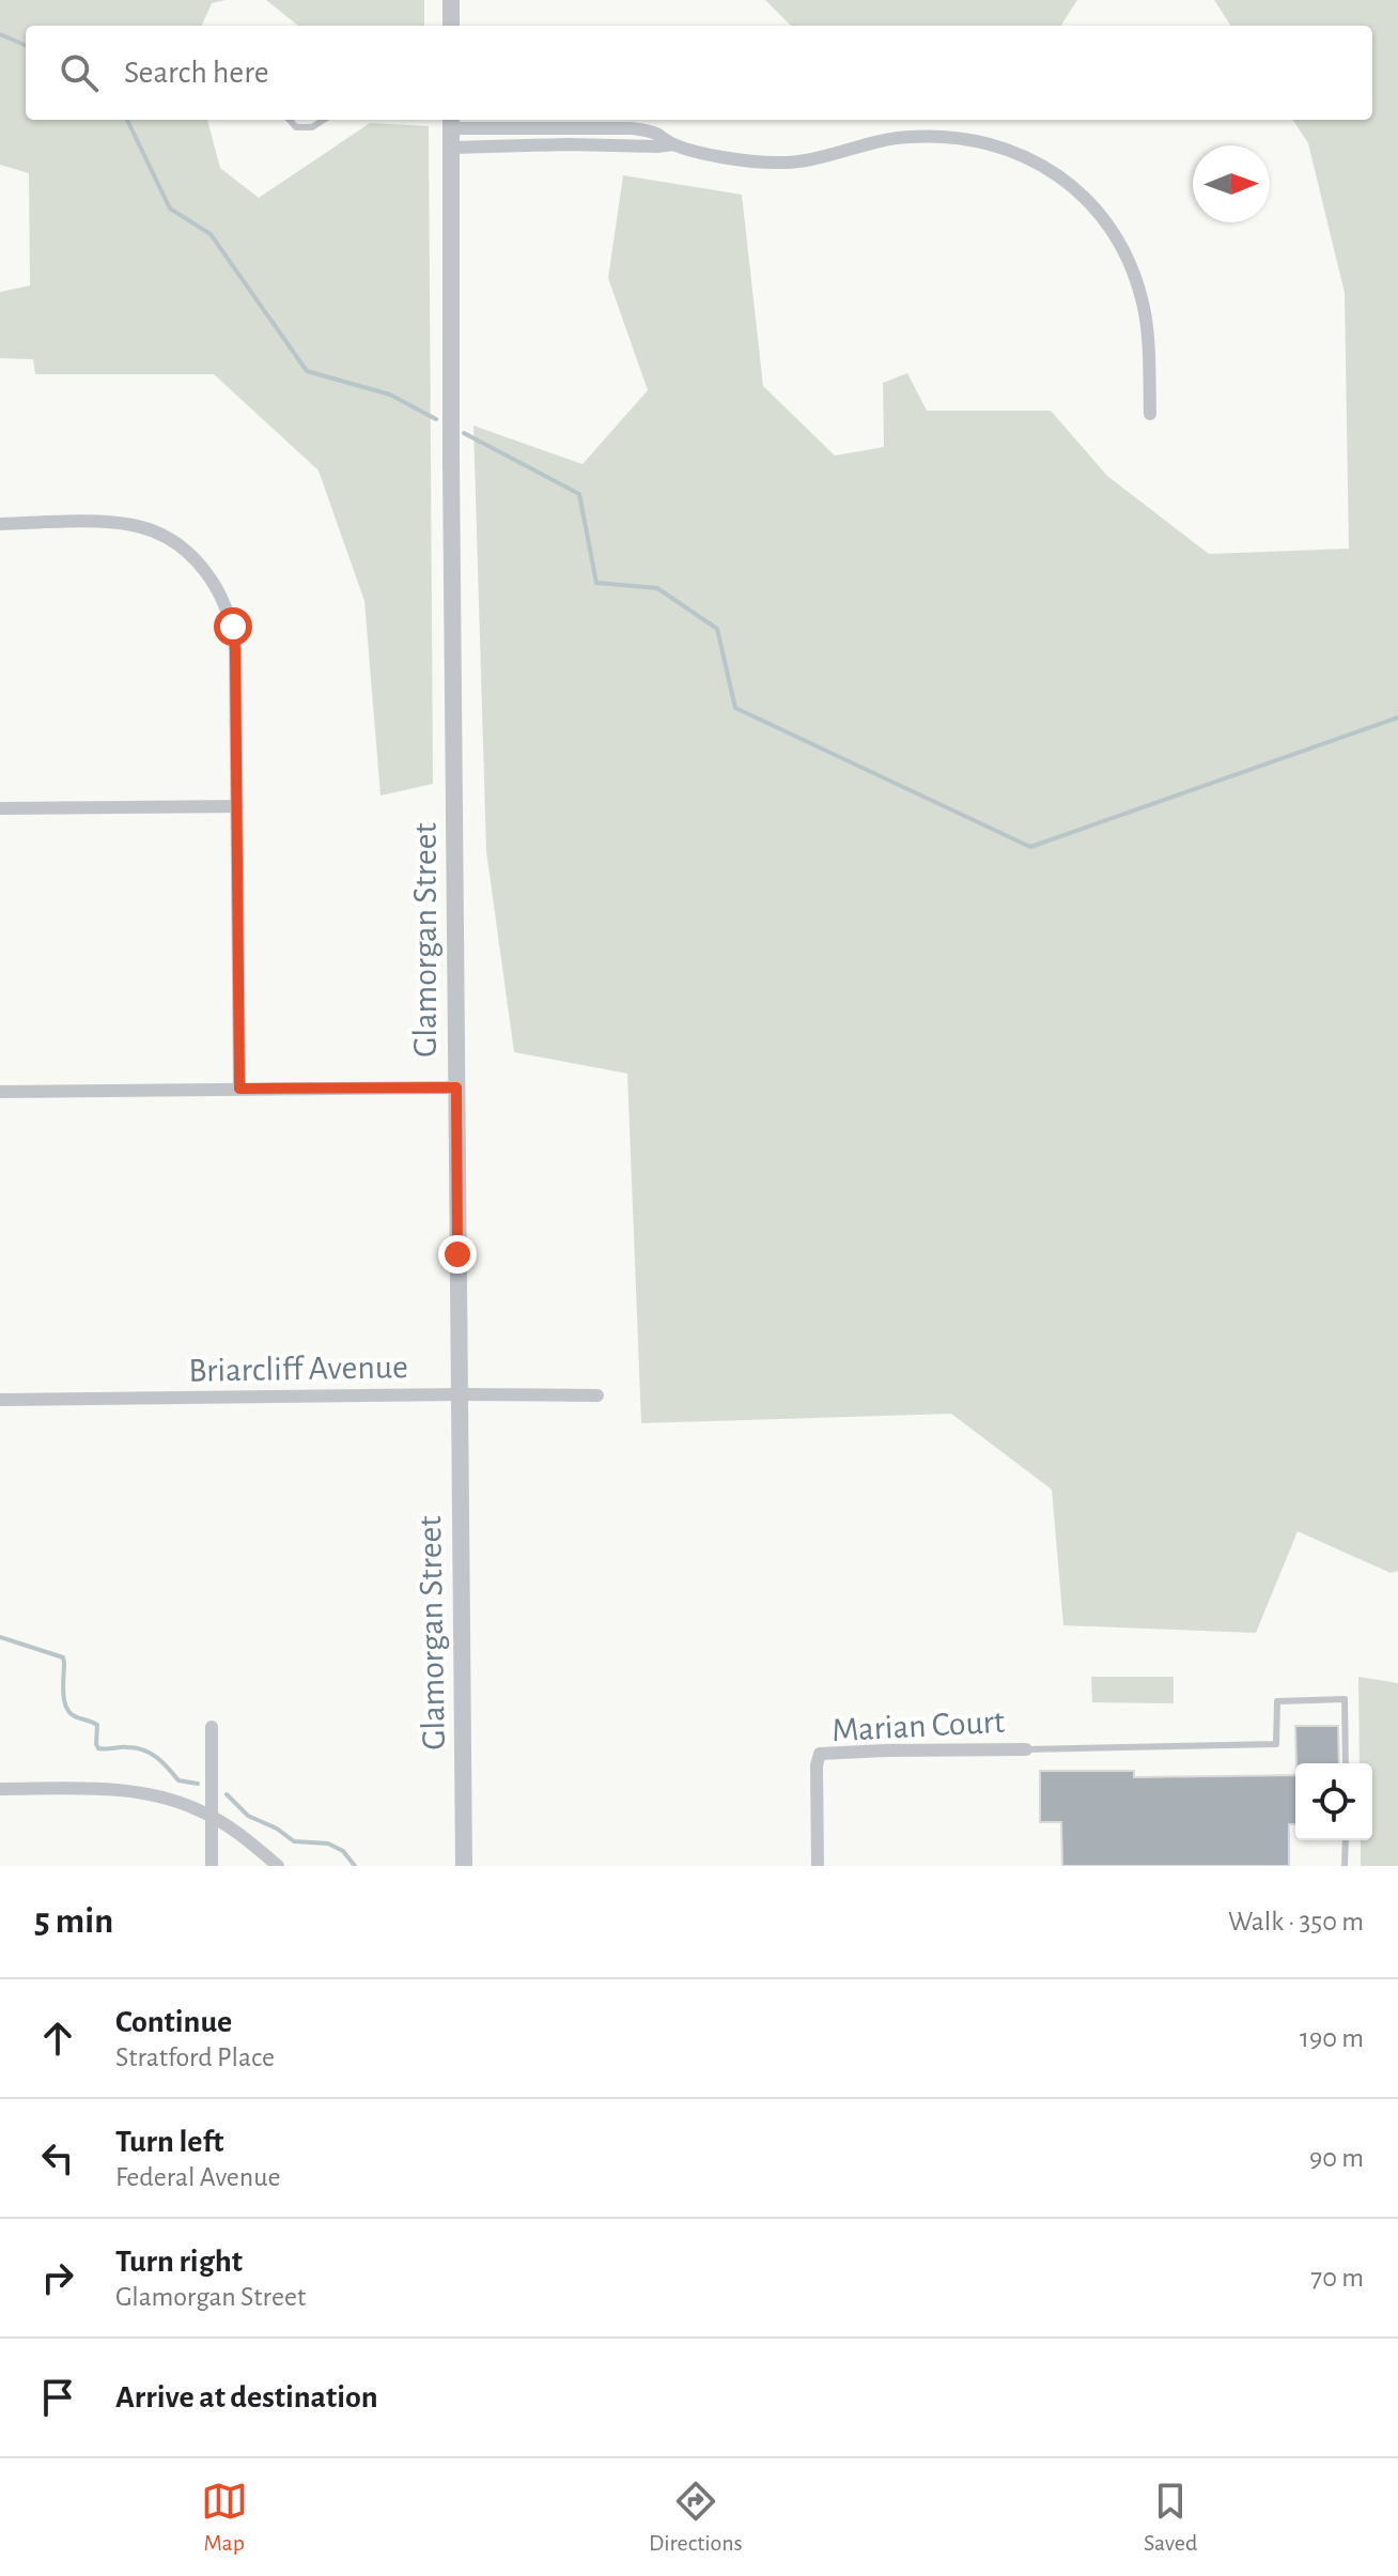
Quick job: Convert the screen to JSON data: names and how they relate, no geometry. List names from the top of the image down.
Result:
{
  "streets": {
    "street": ["Glamorgan Street", "Briarcliff Avenue", "Marian Court"]
  },
  "crossings": [
    ["Glamorgan Street", "Briarcliff Avenue"]
  ],
  "north": "right",
  "page": {
    "search": "Search here",
    "heading": ["5 min", "Walk · 350 m"],
    "list": [
      ["Continue", "Stratford Place", "190 m"],
      ["Turn left", "Federal Avenue", "90 m"],
      ["Turn right", "Glamorgan Street", "70 m"],
      "Arrive at destination"
    ],
    "nav": ["Map", "Directions", "Saved"]
  }
}
